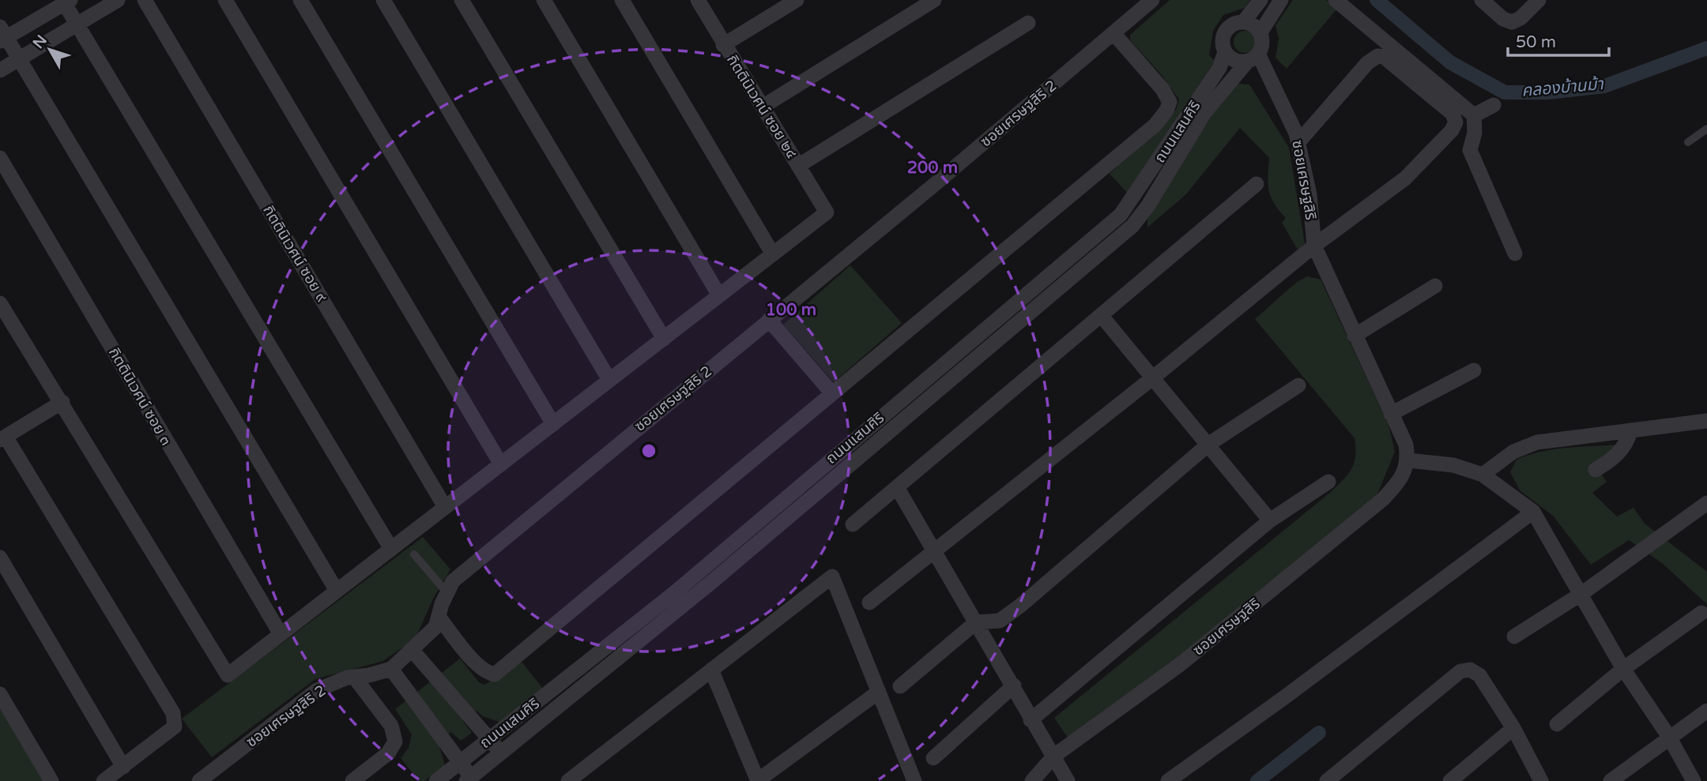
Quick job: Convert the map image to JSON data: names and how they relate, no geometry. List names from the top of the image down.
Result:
{
  "streets": {
    "street": [
      "กิตตินิเวศน์ ซอย ๒๔",
      "ซอยเศรษฐสิริ 2",
      "ถนนแสนศิริ",
      "ซอยเศรษฐสิริ",
      "กิตตินิเวศน์ ซอย ๙",
      "กิตตินิเวศน์ ซอย ๓"
    ]
  },
  "crossings": [
    ["ถนนแสนศิริ", "ซอยเศรษฐสิริ"]
  ],
  "water": ["คลองบ้านม้า"],
  "scale_bar": "50 m",
  "north": "top left",
  "rings": ["200 m", "100 m"]
}
